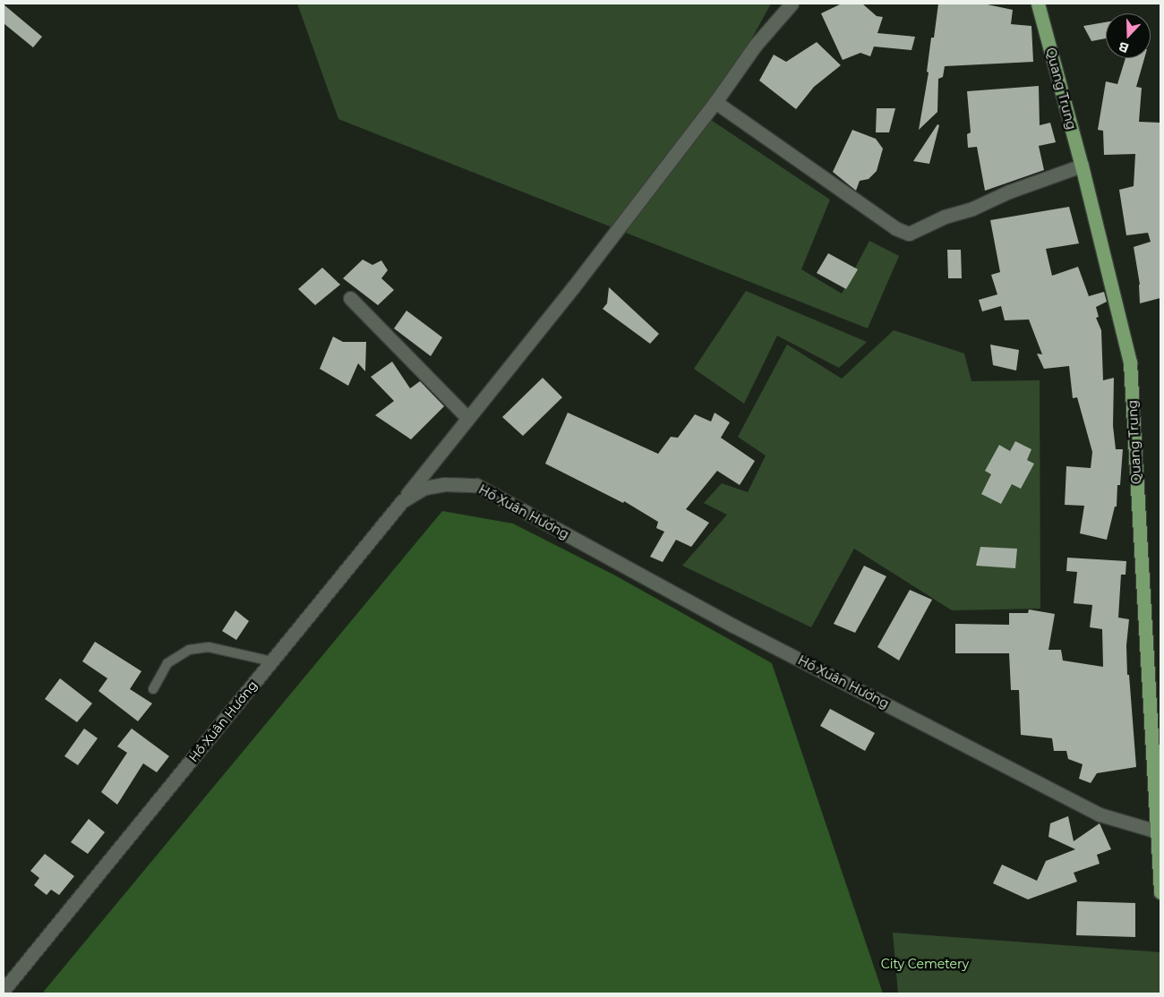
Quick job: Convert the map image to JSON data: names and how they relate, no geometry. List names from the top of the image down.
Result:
{
  "streets": {
    "main road": ["Quang Trung"],
    "street": ["Hồ Xuân Hương"]
  },
  "crossings": [
    ["Quang Trung", "Hồ Xuân Hương"]
  ],
  "parks": ["City Cemetery"],
  "north": "bottom"
}
